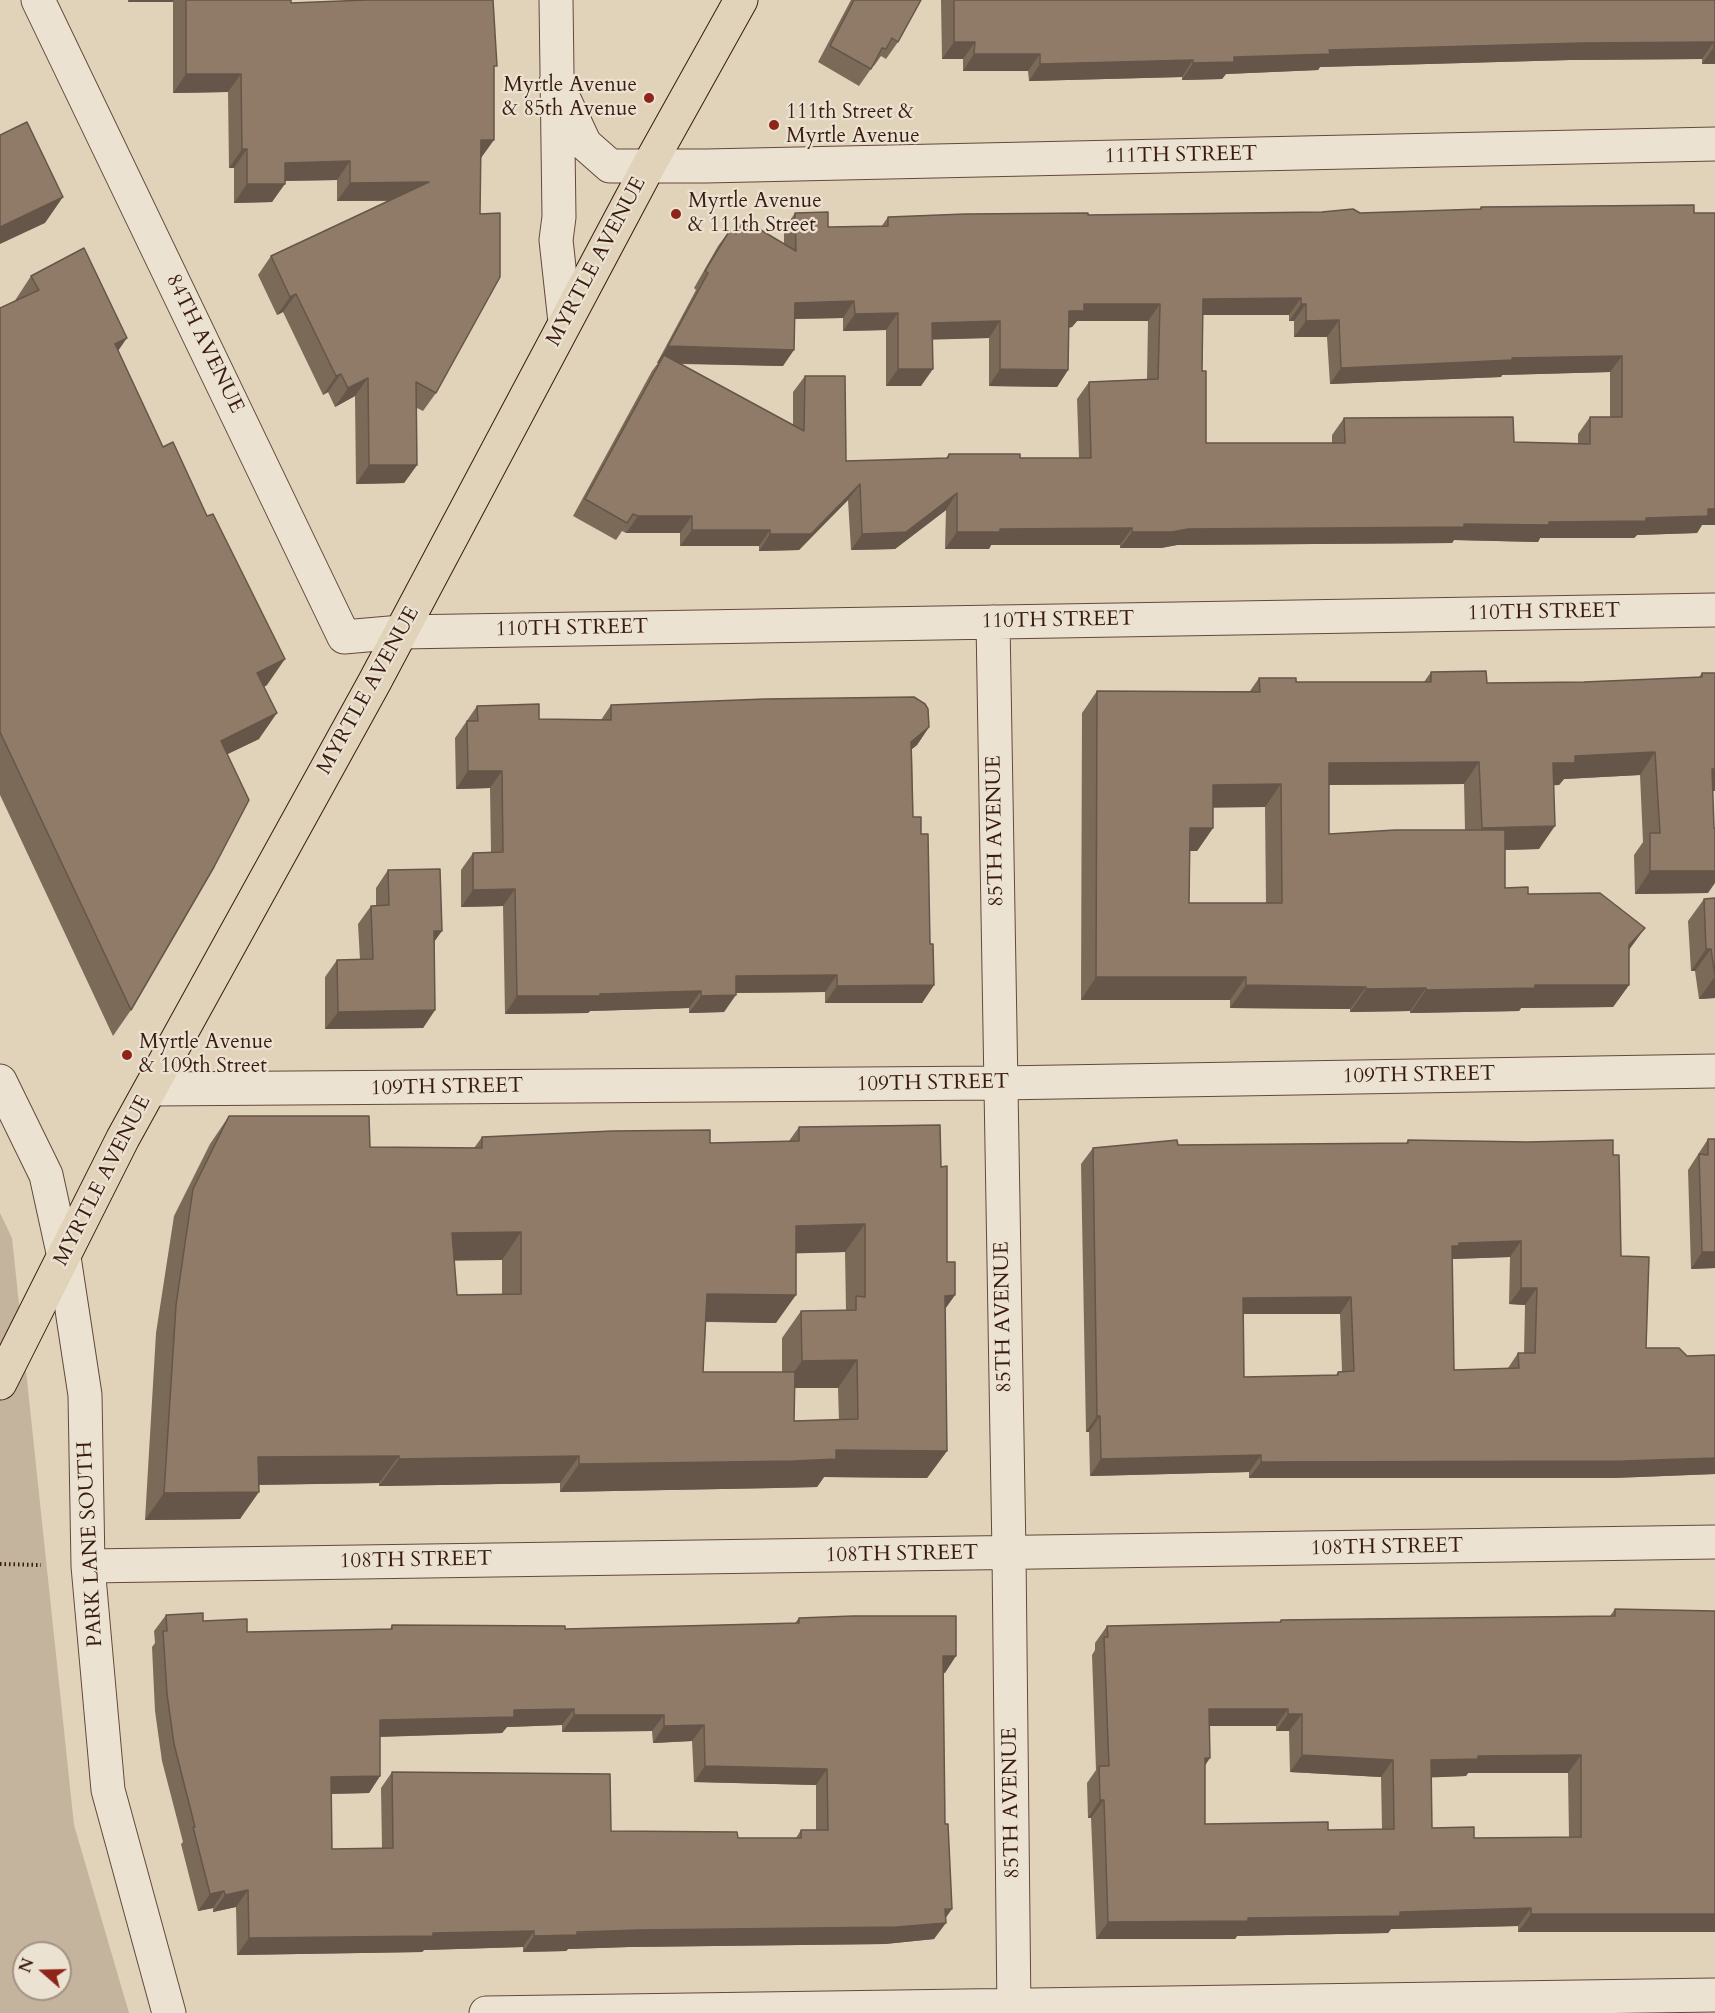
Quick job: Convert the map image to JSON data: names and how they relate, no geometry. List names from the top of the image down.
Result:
{
  "streets": {
    "main road": ["MYRTLE AVENUE"],
    "street": [
      "111TH STREET",
      "84TH AVENUE",
      "110TH STREET",
      "85TH AVENUE",
      "109TH STREET",
      "PARK LANE SOUTH",
      "108TH STREET"
    ]
  },
  "crossings": [
    ["111TH STREET", "MYRTLE AVENUE"],
    ["MYRTLE AVENUE", "84TH AVENUE"],
    ["MYRTLE AVENUE", "110TH STREET"],
    ["MYRTLE AVENUE", "109TH STREET"],
    ["MYRTLE AVENUE", "PARK LANE SOUTH"],
    ["84TH AVENUE", "110TH STREET"],
    ["110TH STREET", "85TH AVENUE"],
    ["85TH AVENUE", "109TH STREET"],
    ["85TH AVENUE", "108TH STREET"],
    ["PARK LANE SOUTH", "108TH STREET"]
  ],
  "places": [
    "Myrtle Avenue & 85th Avenue",
    "111th Street & Myrtle Avenue",
    "Myrtle Avenue & 111th Street",
    "Myrtle Avenue & 109th Street"
  ],
  "north": "left"
}
